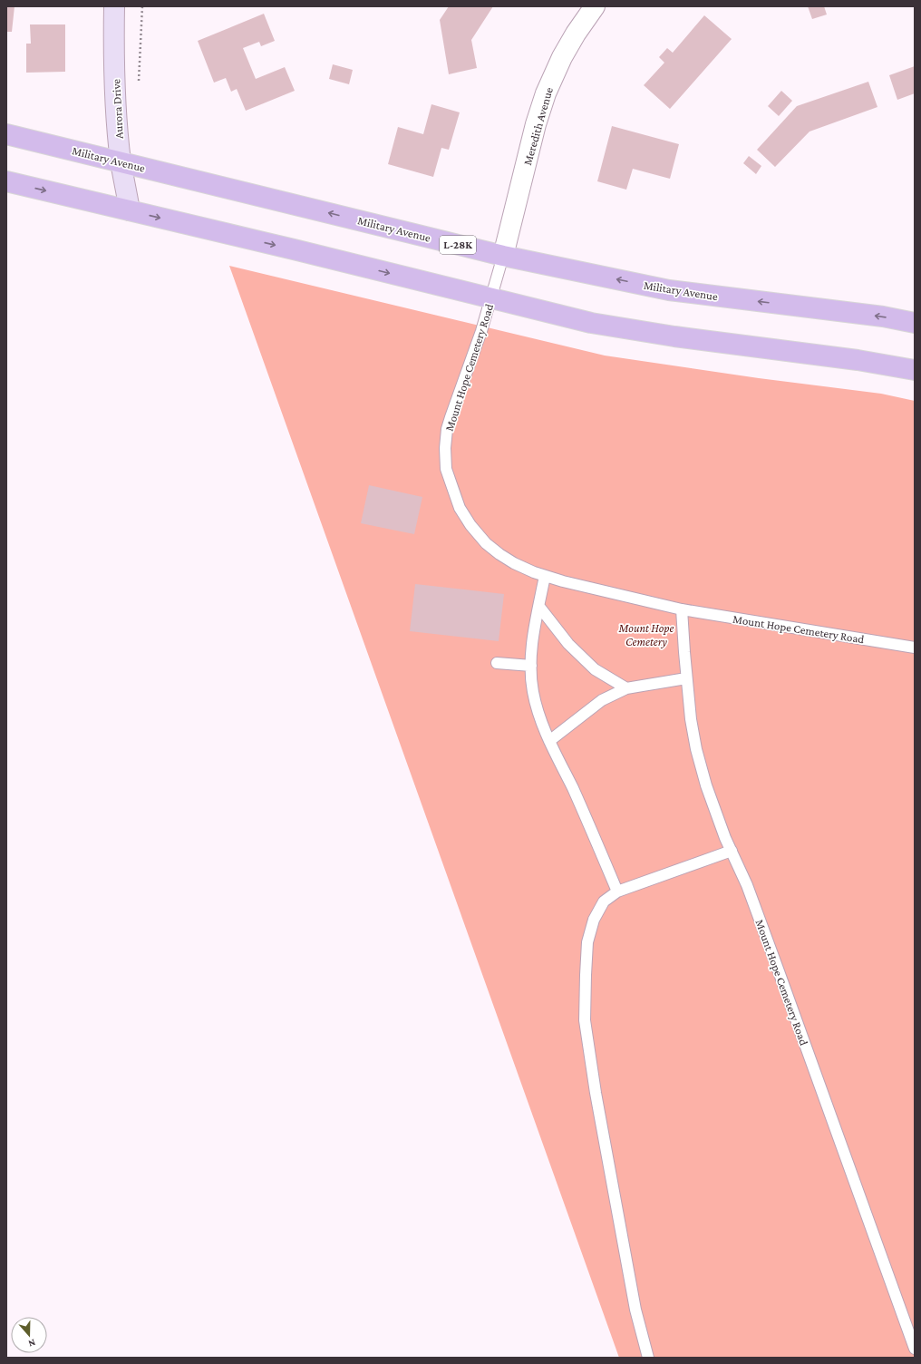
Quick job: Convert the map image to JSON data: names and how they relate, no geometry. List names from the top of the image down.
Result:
{
  "streets": {
    "main road": ["Military Avenue", "L-28K"],
    "street": ["Aurora Drive", "Meredith Avenue"],
    "lane": ["Mount Hope Cemetery Road"]
  },
  "crossings": [
    ["Aurora Drive", "Military Avenue"],
    ["Meredith Avenue", "Military Avenue"],
    ["Meredith Avenue", "Mount Hope Cemetery Road"],
    ["Military Avenue", "Mount Hope Cemetery Road"]
  ],
  "parks": ["Mount Hope Cemetery"],
  "north": "bottom"
}
